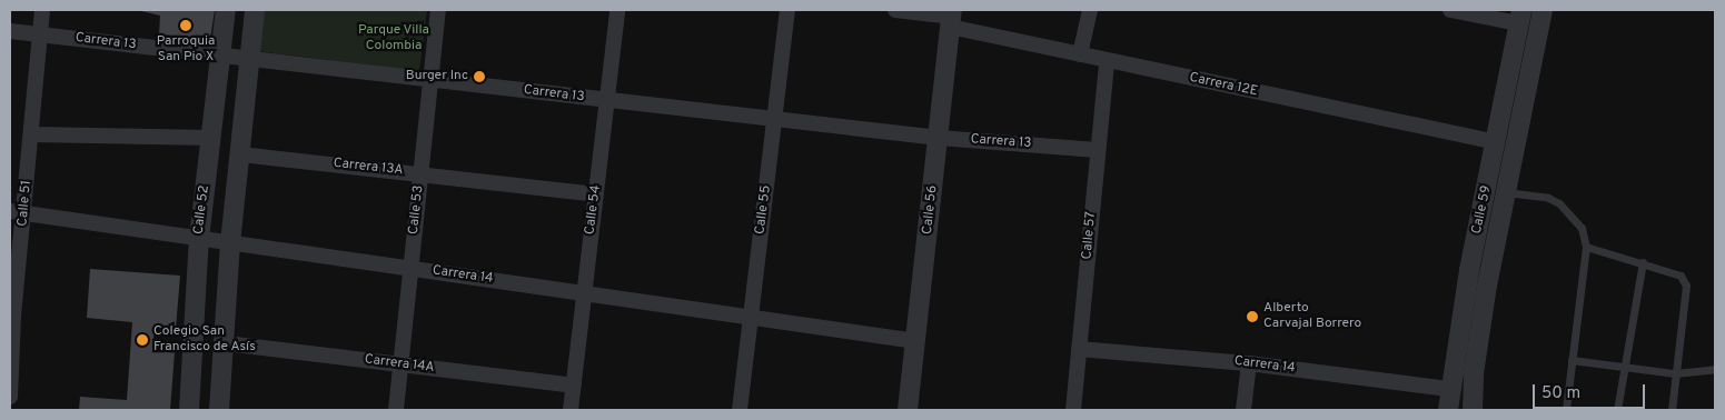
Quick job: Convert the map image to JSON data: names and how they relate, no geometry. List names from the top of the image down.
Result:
{
  "streets": {
    "street": [
      "Carrera 13",
      "Carrera 12E",
      "Carrera 13A",
      "Calle 51",
      "Calle 52",
      "Calle 53",
      "Calle 54",
      "Calle 55",
      "Calle 56",
      "Calle 59",
      "Calle 57",
      "Carrera 14",
      "Carrera 14A"
    ]
  },
  "crossings": [
    ["Carrera 13", "Calle 51"],
    ["Carrera 13", "Calle 52"],
    ["Carrera 13", "Calle 53"],
    ["Carrera 13", "Calle 54"],
    ["Carrera 13", "Calle 55"],
    ["Carrera 13", "Calle 56"],
    ["Carrera 13", "Calle 57"],
    ["Carrera 12E", "Calle 56"],
    ["Carrera 12E", "Calle 59"],
    ["Carrera 12E", "Calle 57"],
    ["Carrera 13A", "Calle 53"],
    ["Carrera 13A", "Calle 54"],
    ["Calle 51", "Carrera 14"],
    ["Calle 52", "Carrera 14"],
    ["Calle 53", "Carrera 14"],
    ["Calle 53", "Carrera 14A"],
    ["Calle 54", "Carrera 14"],
    ["Calle 54", "Carrera 14A"],
    ["Calle 55", "Carrera 14"],
    ["Calle 56", "Carrera 14"],
    ["Calle 59", "Carrera 14"],
    ["Calle 57", "Carrera 14"]
  ],
  "parks": ["Parque Villa Colombia"],
  "places": [
    "Parroquia San Pio X",
    "Burger Inc",
    "Alberto Carvajal Borrero",
    "Colegio San Francisco de Asís"
  ],
  "scale_bar": "50 m"
}
